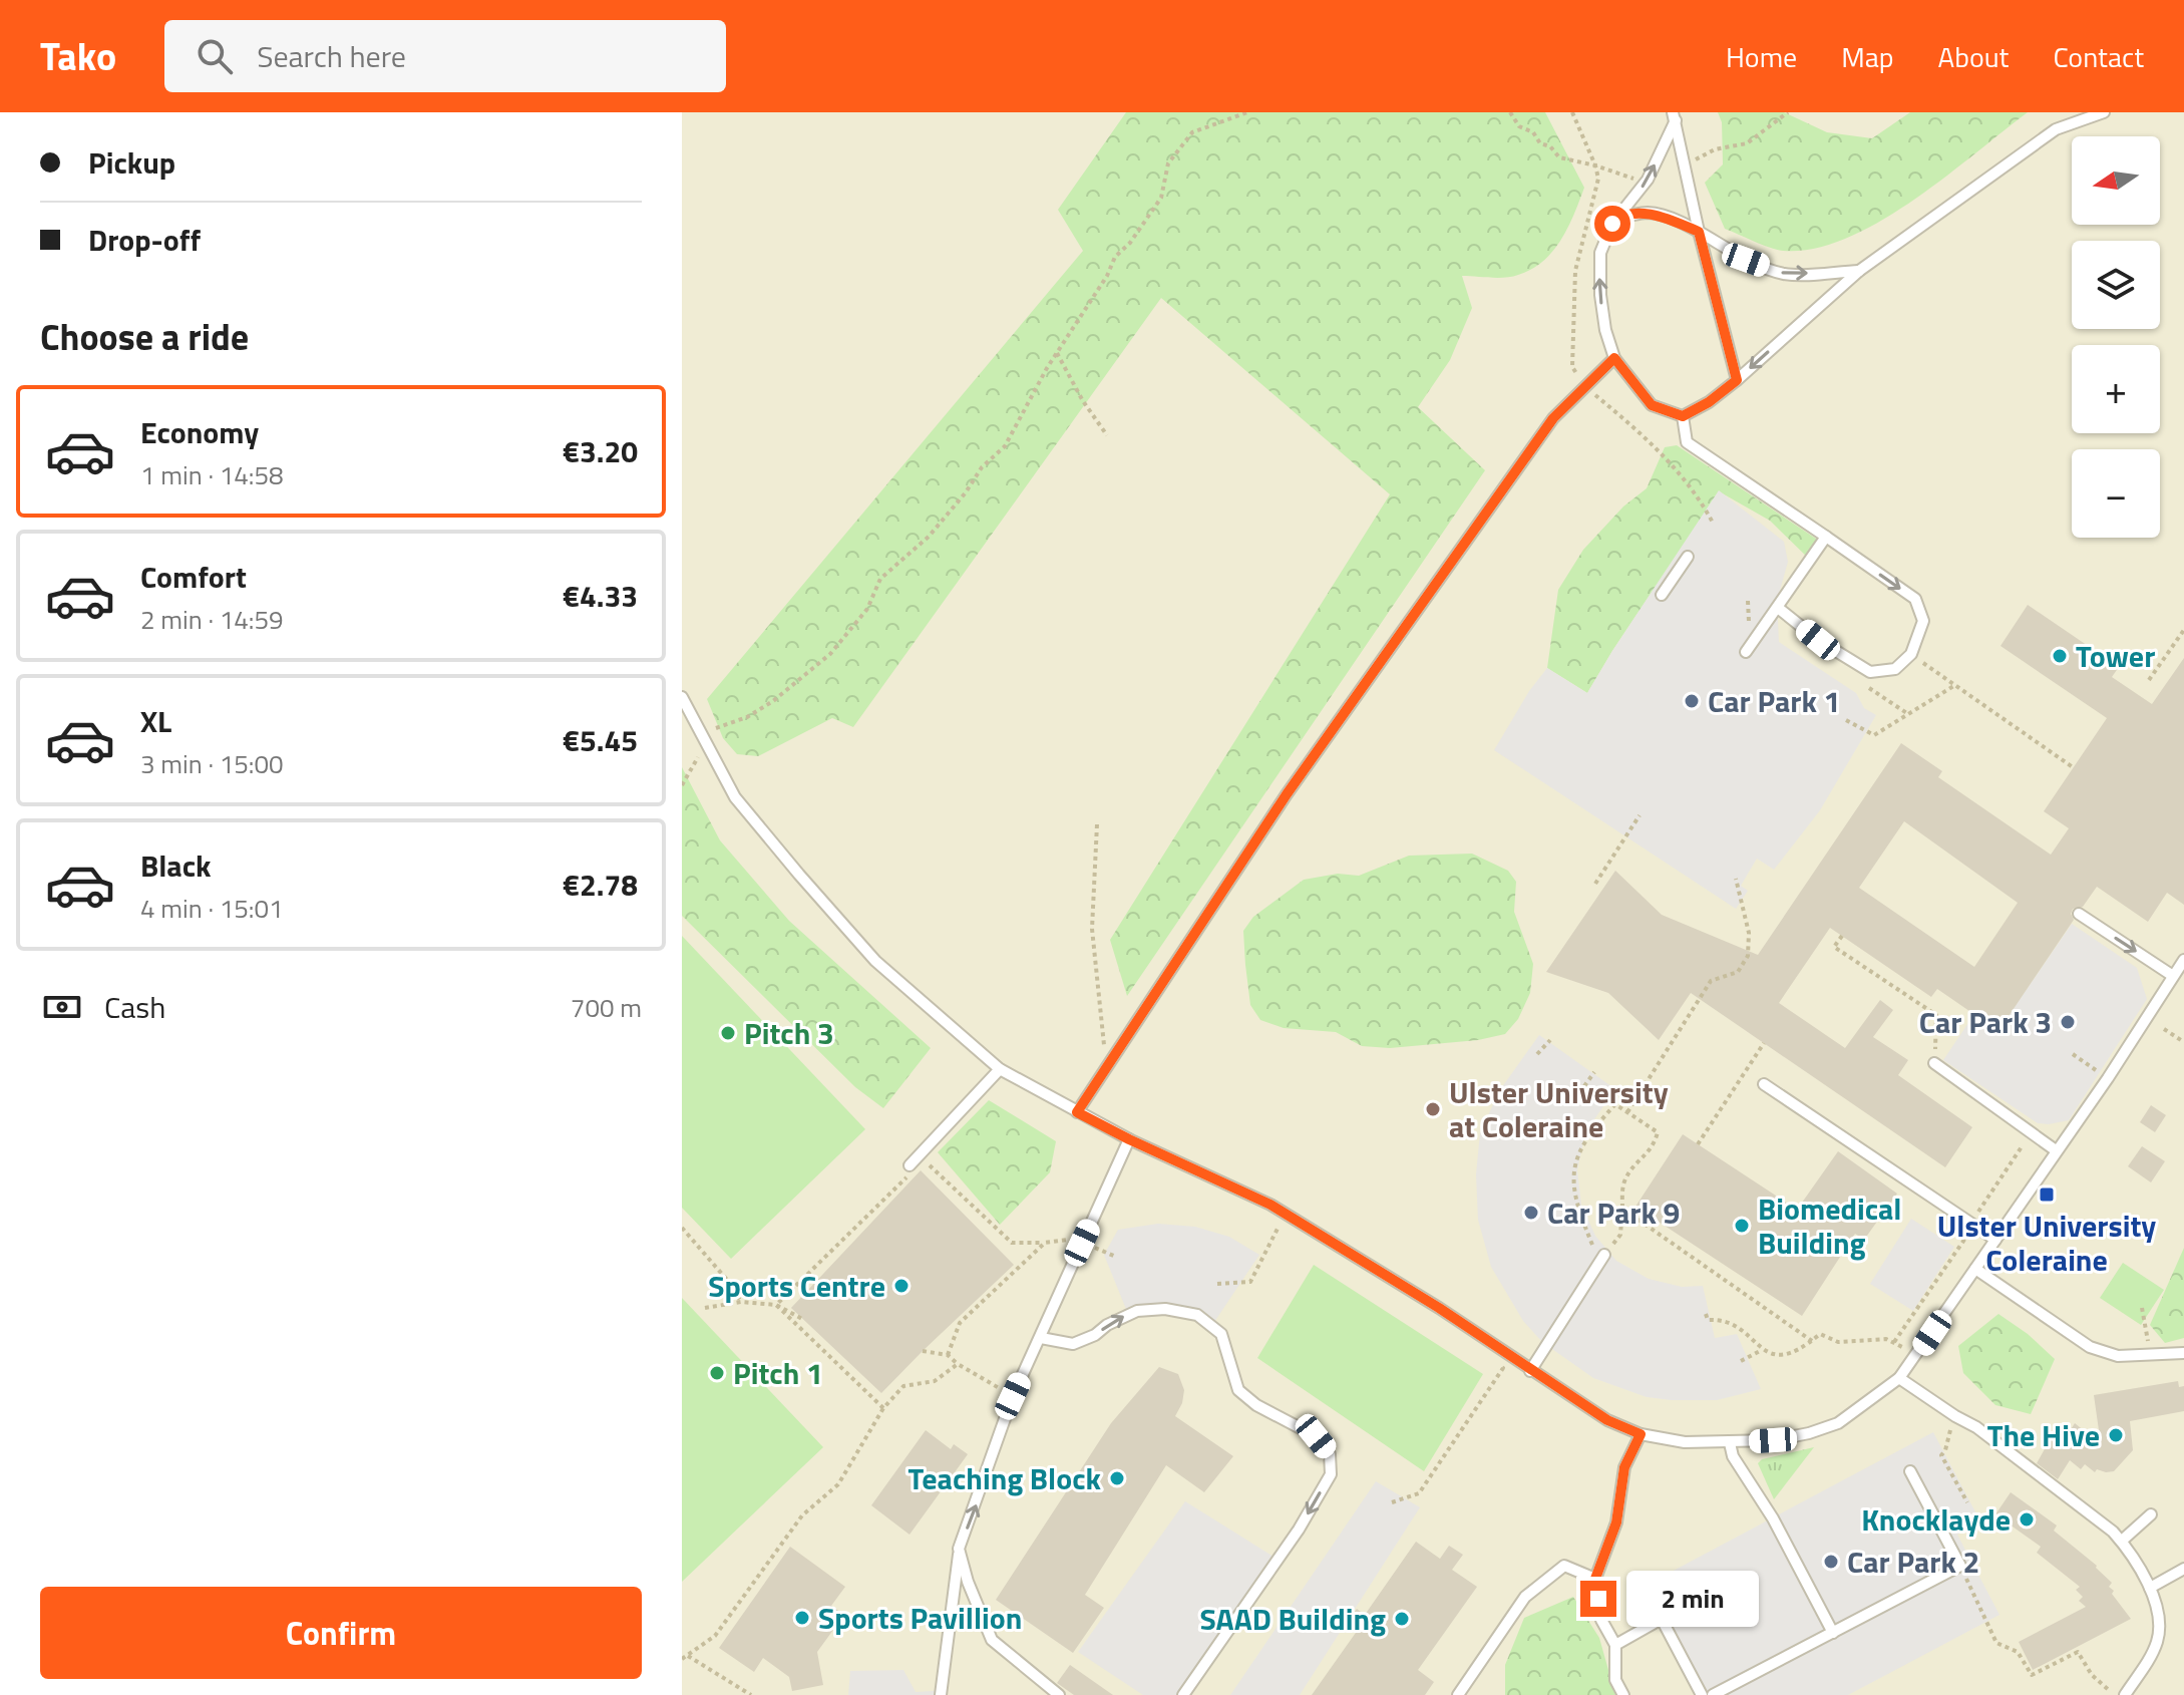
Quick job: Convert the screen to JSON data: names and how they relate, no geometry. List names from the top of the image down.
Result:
{
  "places": {
    "other": [
      "Tower",
      "Car Park 1",
      "Car Park 3",
      "Pitch 3",
      "Ulster University at Coleraine",
      "Car Park 9",
      "Biomedical Building",
      "Sports Centre",
      "Pitch 1",
      "The Hive",
      "Teaching Block",
      "Knocklayde",
      "Car Park 2",
      "Sports Pavillion",
      "SAAD Building"
    ],
    "transit": ["Ulster University Coleraine"]
  },
  "north": "left",
  "page": {
    "header": "Tako",
    "search": "Search here",
    "nav": [
      "Home",
      "Map",
      "About",
      "Contact"
    ],
    "banner": ["Pickup", "Drop-off"],
    "map_buttons": ["+", "−"],
    "heading": "Choose a ride",
    "list": [
      {
        "name": "Economy",
        "note": "1 min · 14:58",
        "value": "€3.20"
      },
      {
        "name": "Comfort",
        "note": "2 min · 14:59",
        "value": "€4.33"
      },
      {
        "name": "XL",
        "note": "3 min · 15:00",
        "value": "€5.45"
      },
      {
        "name": "Black",
        "note": "4 min · 15:01",
        "value": "€2.78"
      }
    ],
    "pay": ["Cash", "700 m"],
    "buttons": "Confirm",
    "bubble": "2 min"
  }
}
